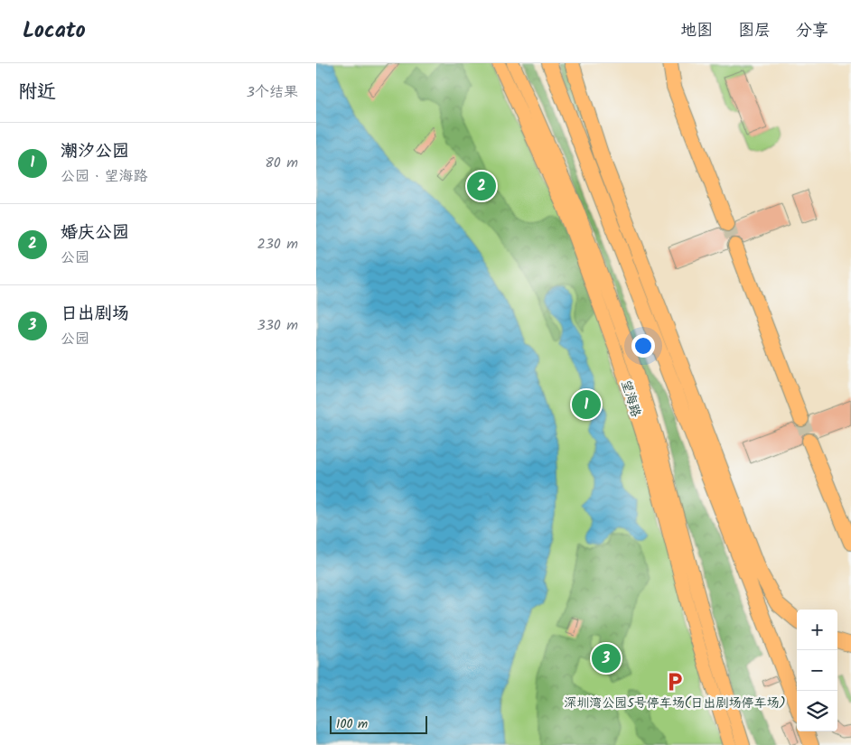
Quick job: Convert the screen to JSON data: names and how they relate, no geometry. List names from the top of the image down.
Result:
{
  "streets": {
    "main road": ["望海路"]
  },
  "places": {
    "parking": ["深圳湾公园5号停车场(日出剧场停车场)"]
  },
  "scale_bar": "100 m",
  "page": {
    "header": "Locato",
    "nav": ["地图", "图层", "分享"],
    "heading": ["附近", "3个结果"],
    "list": [
      {
        "mark": "1",
        "name": "潮汐公园",
        "note": "公园 · 望海路",
        "value": "80 m"
      },
      {
        "mark": "2",
        "name": "婚庆公园",
        "note": "公园",
        "value": "230 m"
      },
      {
        "mark": "3",
        "name": "日出剧场",
        "note": "公园",
        "value": "330 m"
      }
    ],
    "pins": ["2", "1", "3"],
    "map_buttons": ["+", "−"],
    "scale": "100 m"
  }
}
